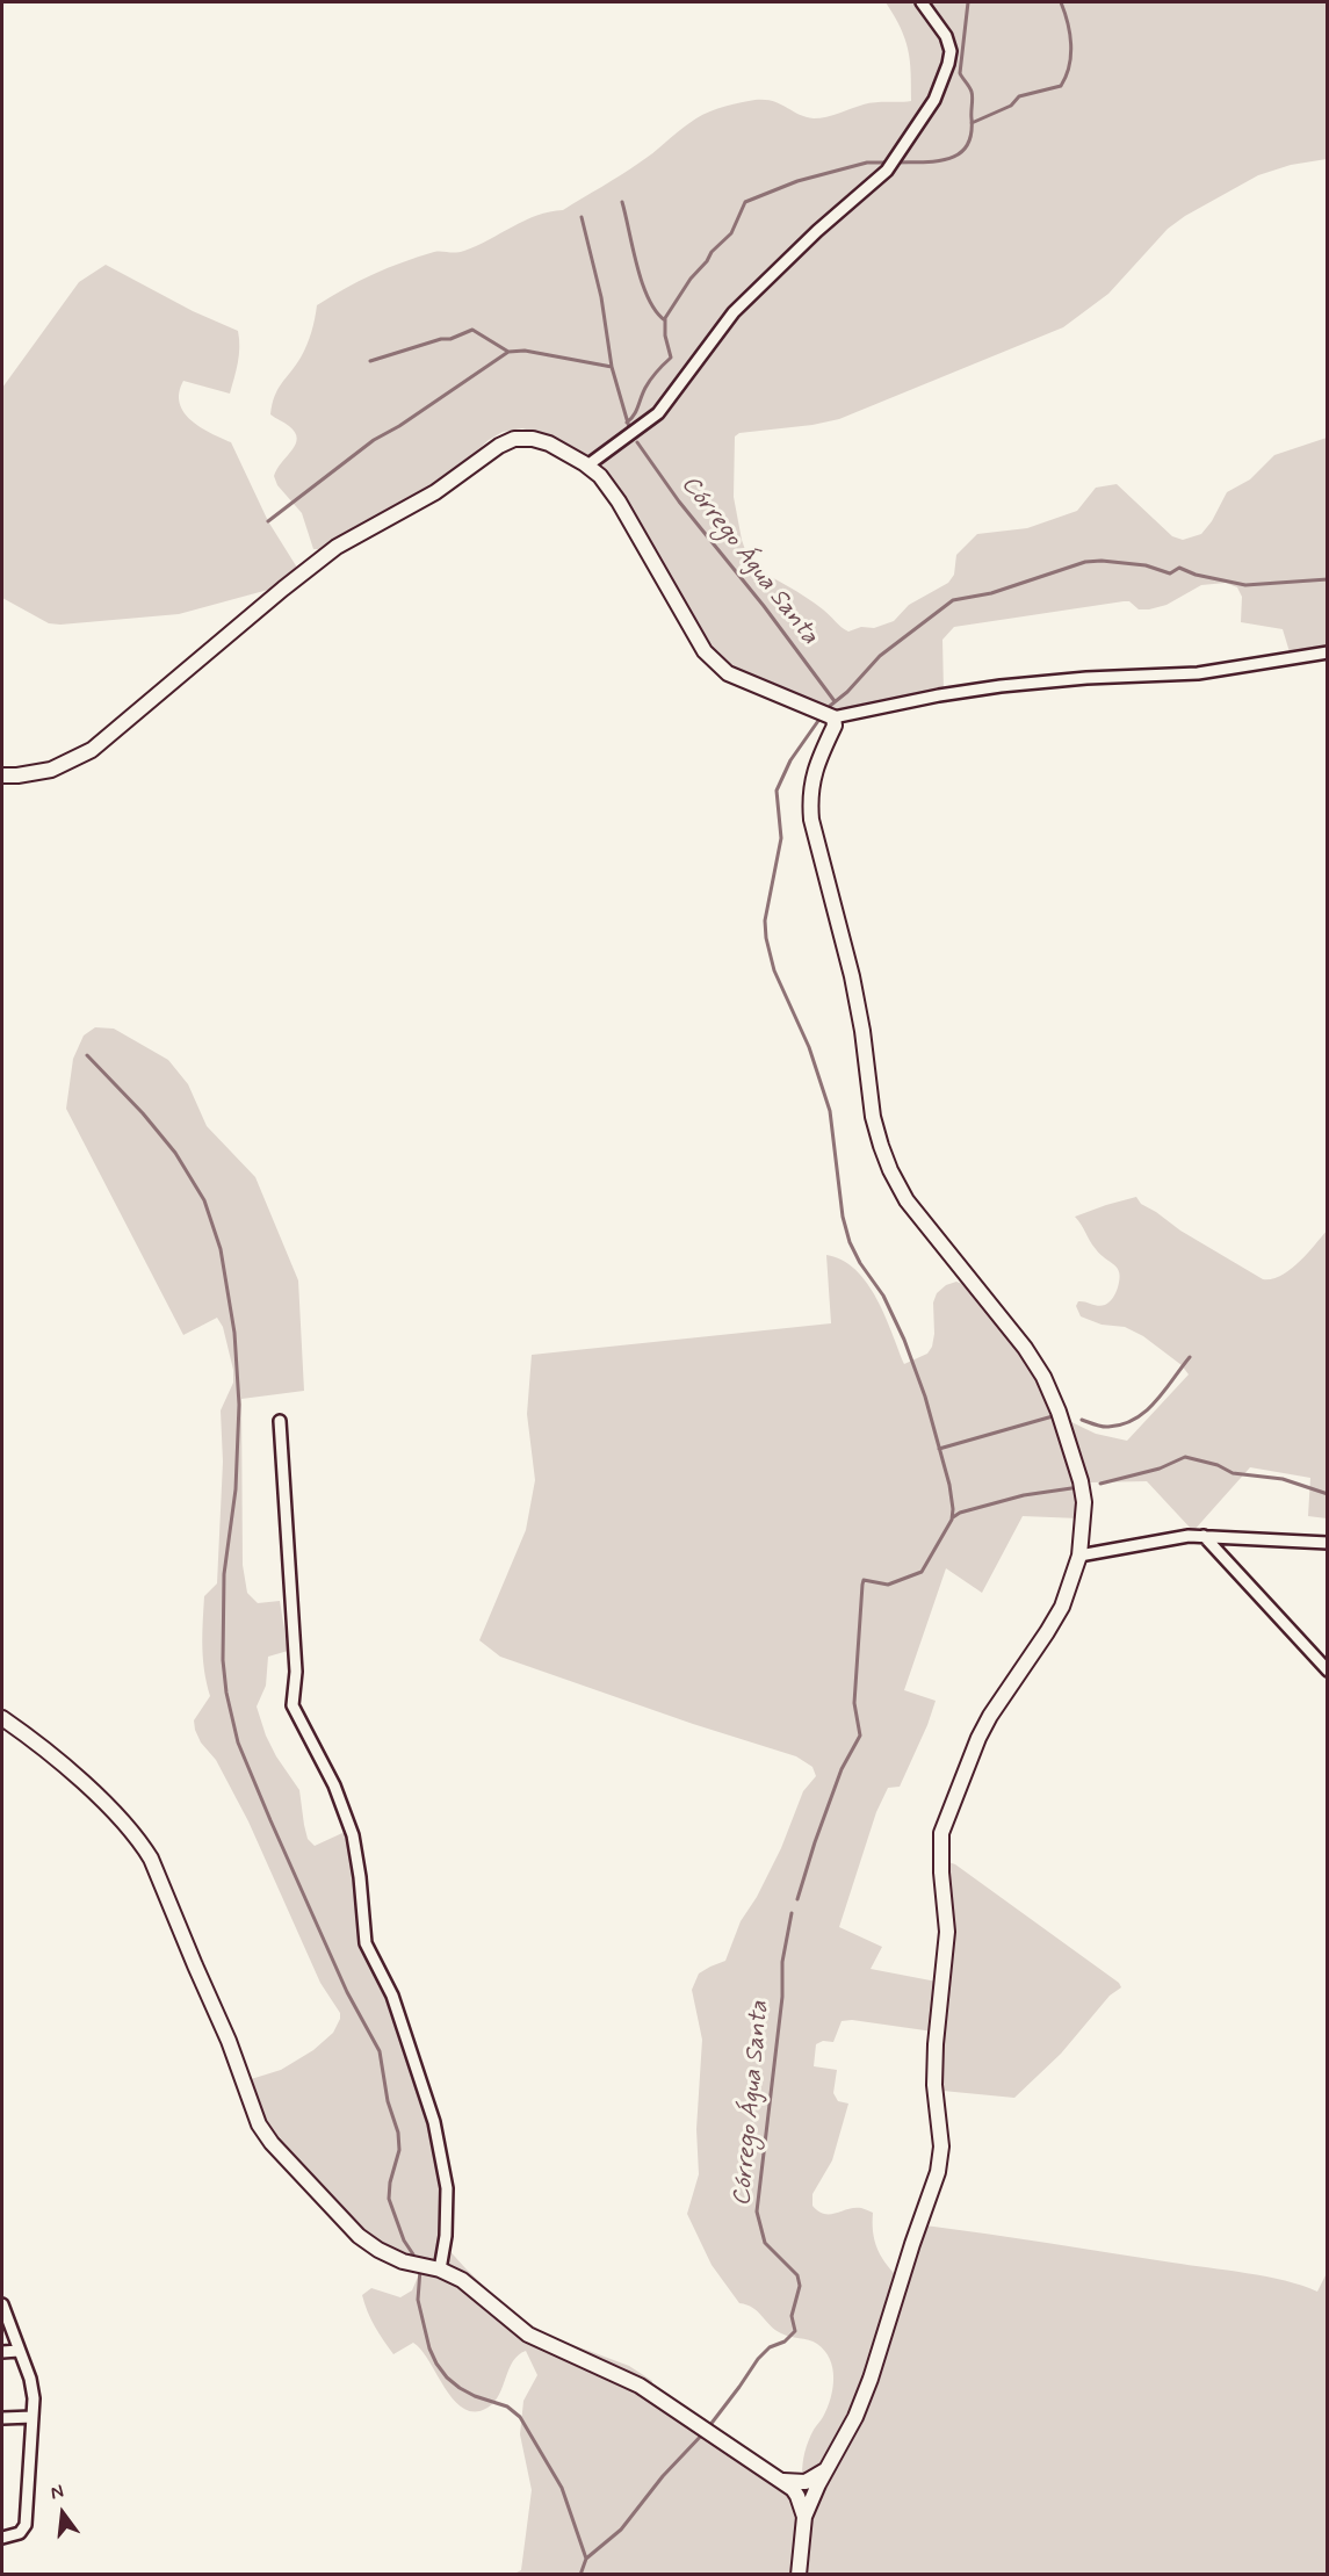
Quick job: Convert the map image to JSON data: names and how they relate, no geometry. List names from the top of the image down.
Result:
{
  "water": ["Córrego Água Santa"],
  "north": "top"
}
